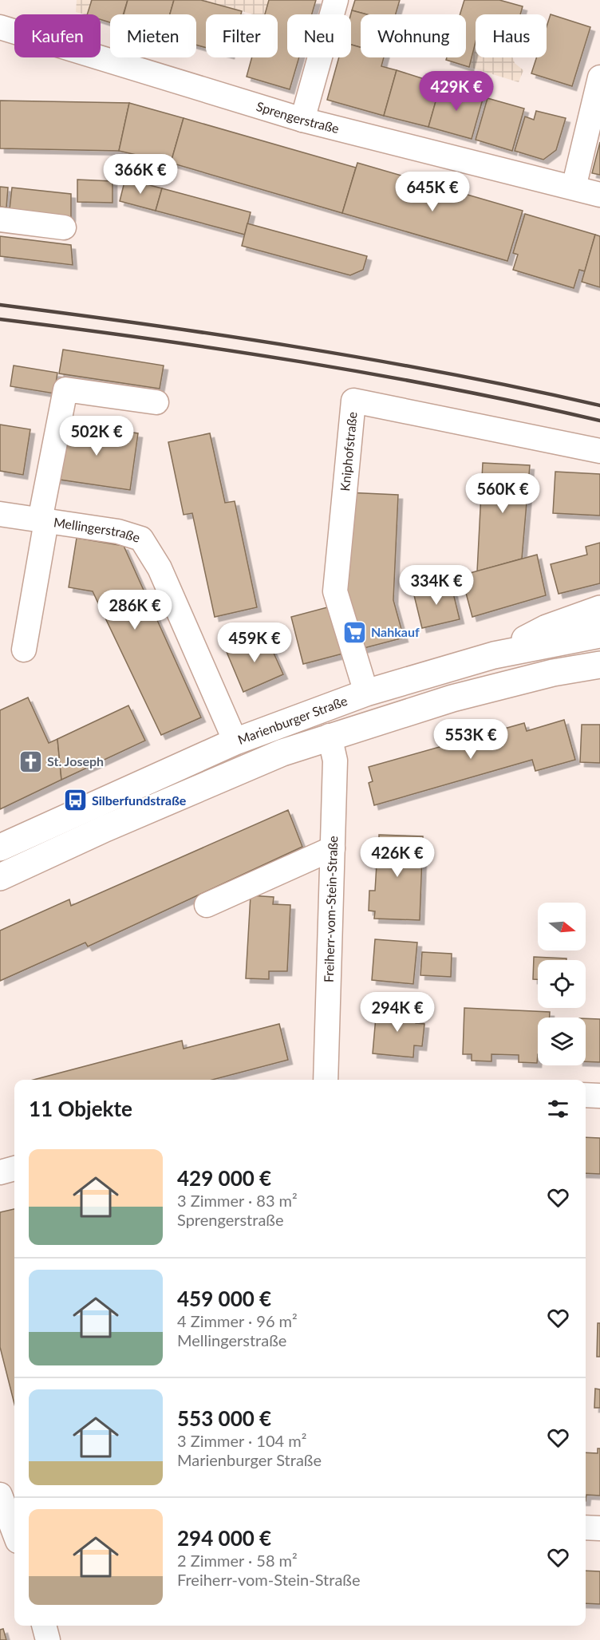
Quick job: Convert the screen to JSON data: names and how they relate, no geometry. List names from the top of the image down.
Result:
{
  "streets": {
    "main road": ["Marienburger Straße"],
    "street": [
      "Sprengerstraße",
      "Kniphofstraße",
      "Mellingerstraße",
      "Freiherr-vom-Stein-Straße"
    ]
  },
  "crossings": [
    ["Kniphofstraße", "Marienburger Straße"],
    ["Mellingerstraße", "Marienburger Straße"],
    ["Marienburger Straße", "Freiherr-vom-Stein-Straße"]
  ],
  "places": {
    "supermarket": ["Nahkauf"],
    "church": ["St. Joseph"],
    "bus stop": ["Silberfundstraße"]
  },
  "north": "right",
  "page": {
    "chip": [
      "Kaufen",
      "Mieten",
      "Filter",
      "Neu",
      "Wohnung",
      "Haus"
    ],
    "price": [
      "429K €",
      "366K €",
      "645K €",
      "502K €",
      "560K €",
      "334K €",
      "286K €",
      "459K €",
      "553K €",
      "426K €",
      "294K €"
    ],
    "heading": "11 Objekte",
    "list": [
      {
        "name": "429 000 €",
        "note": "3 Zimmer · 83 m² · Sprengerstraße"
      },
      {
        "name": "459 000 €",
        "note": "4 Zimmer · 96 m² · Mellingerstraße"
      },
      {
        "name": "553 000 €",
        "note": "3 Zimmer · 104 m² · Marienburger Straße"
      },
      {
        "name": "294 000 €",
        "note": "2 Zimmer · 58 m² · Freiherr-vom-Stein-Straße"
      }
    ]
  }
}
